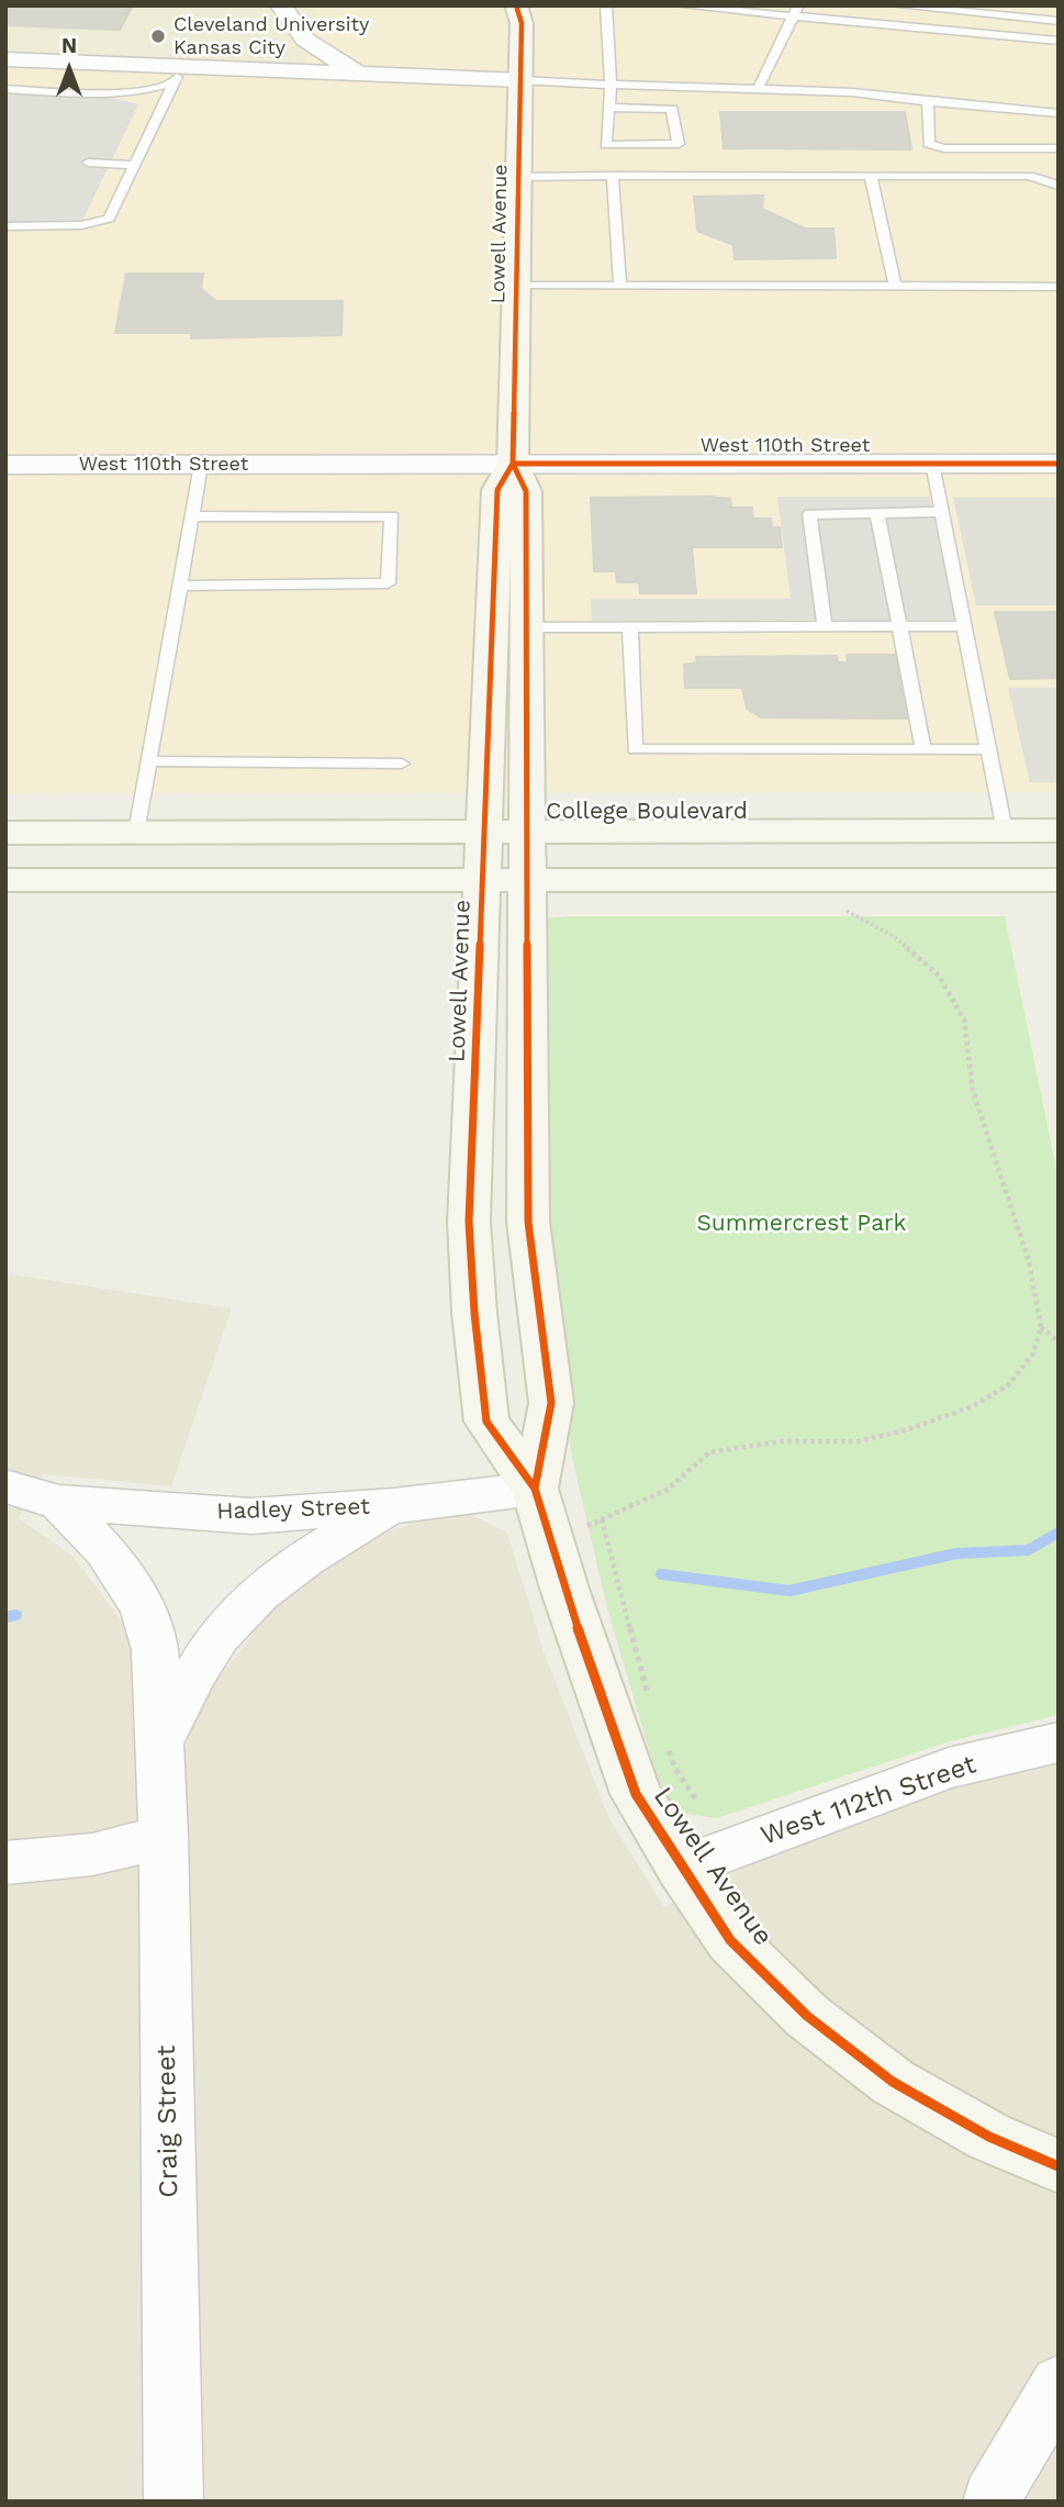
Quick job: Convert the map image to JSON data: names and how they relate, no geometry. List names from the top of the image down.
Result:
{
  "streets": {
    "street": [
      "Lowell Avenue",
      "West 110th Street",
      "College Boulevard",
      "Hadley Street",
      "West 112th Street",
      "Craig Street"
    ]
  },
  "crossings": [
    ["Lowell Avenue", "West 110th Street"],
    ["Lowell Avenue", "College Boulevard"],
    ["Lowell Avenue", "Hadley Street"],
    ["Lowell Avenue", "West 112th Street"],
    ["Hadley Street", "Craig Street"]
  ],
  "parks": ["Summercrest Park"],
  "places": ["Cleveland University Kansas City"],
  "north": "top"
}
